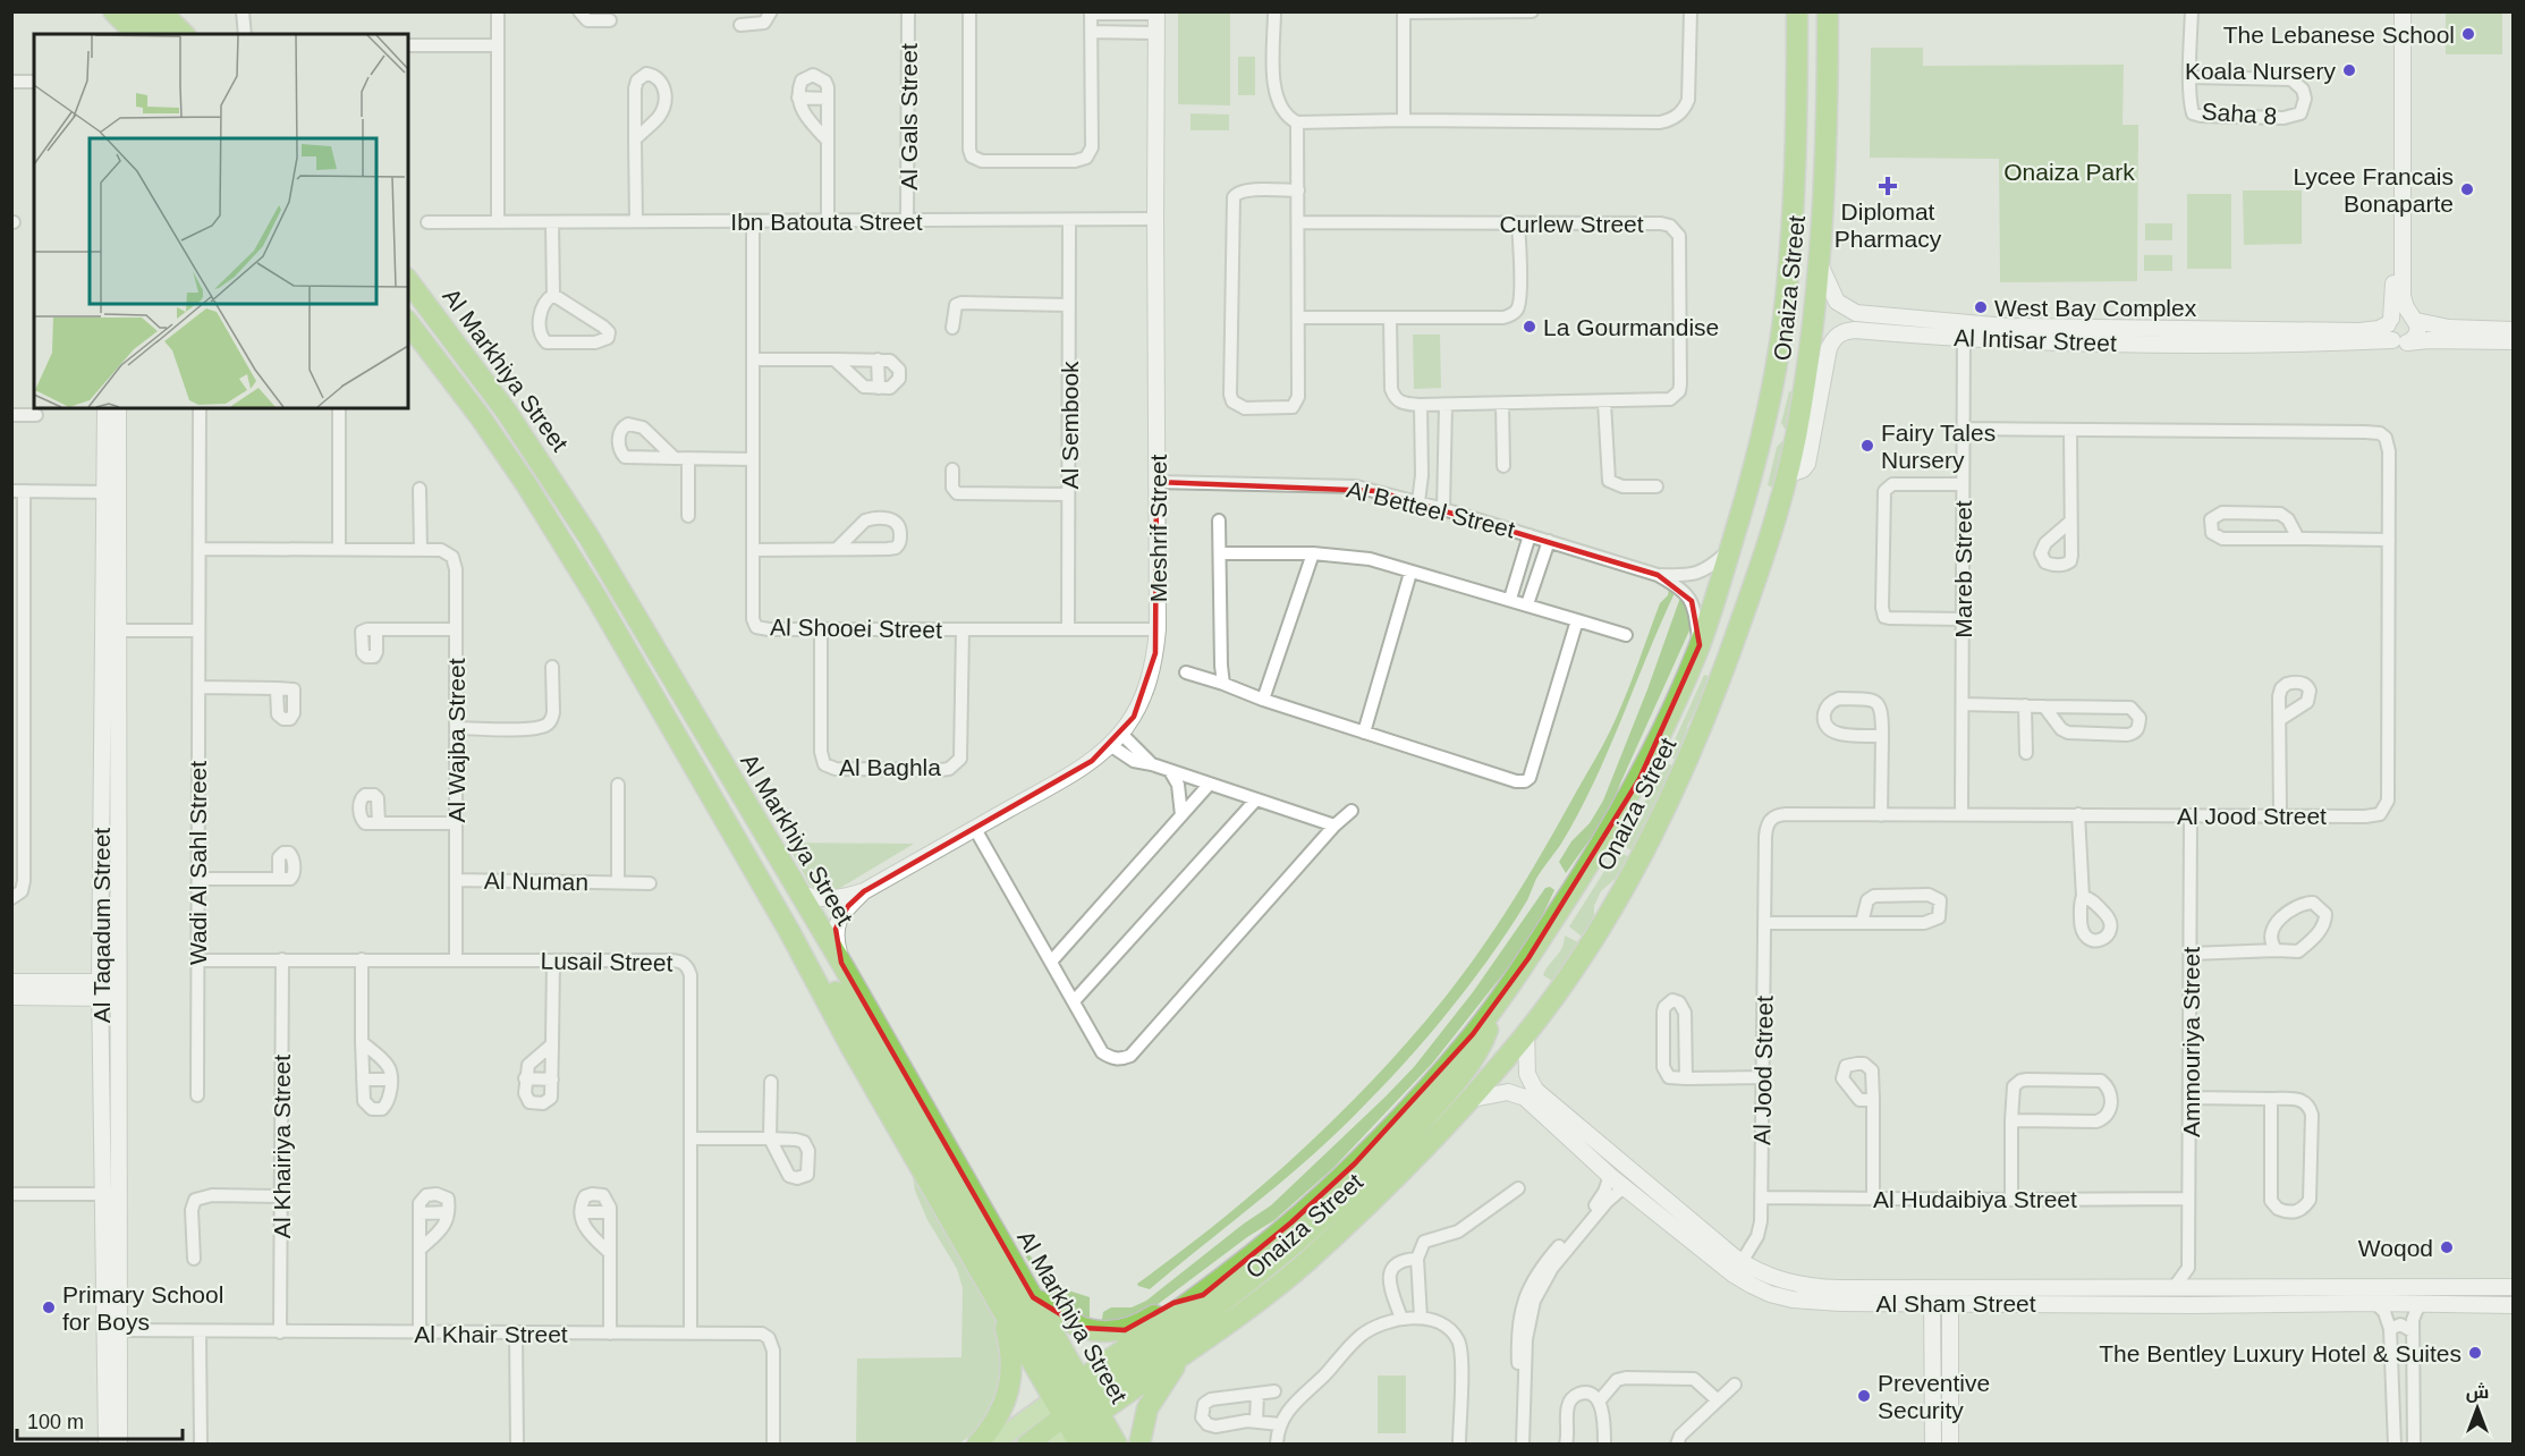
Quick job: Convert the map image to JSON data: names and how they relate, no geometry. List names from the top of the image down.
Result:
{
  "streets": {
    "highway": ["Onaiza Street", "Al Markhiya Street"],
    "street": [
      "Saha 8",
      "Al Gals Street",
      "Ibn Batouta Street",
      "Curlew Street",
      "Al Intisar Street",
      "Al Sembook",
      "Al Betteel Street",
      "Meshrif Street",
      "Mareb Street",
      "Al Shooei Street",
      "Al Wajba Street",
      "Al Baghla",
      "Al Jood Street",
      "Wadi Al Sahl Street",
      "Al Numan",
      "Al Taqadum Street",
      "Lusail Street",
      "Ammouriya Street",
      "Al Khairiya Street",
      "Al Hudaibiya Street",
      "Al Sham Street",
      "Al Khair Street"
    ]
  },
  "crossings": [
    ["Al Gals Street", "Ibn Batouta Street"],
    ["Ibn Batouta Street", "Al Sembook"],
    ["Ibn Batouta Street", "Meshrif Street"],
    ["Ibn Batouta Street", "Al Shooei Street"],
    ["Onaiza Street", "Al Intisar Street"],
    ["Onaiza Street", "Al Markhiya Street"],
    ["Onaiza Street", "Al Betteel Street"],
    ["Al Intisar Street", "Mareb Street"],
    ["Al Markhiya Street", "Meshrif Street"],
    ["Al Sembook", "Al Shooei Street"],
    ["Al Betteel Street", "Meshrif Street"],
    ["Meshrif Street", "Al Shooei Street"],
    ["Mareb Street", "Al Jood Street"],
    ["Al Shooei Street", "Al Baghla"],
    ["Al Wajba Street", "Wadi Al Sahl Street"],
    ["Al Wajba Street", "Al Numan"],
    ["Al Wajba Street", "Lusail Street"],
    ["Al Jood Street", "Ammouriya Street"],
    ["Al Jood Street", "Al Hudaibiya Street"],
    ["Al Jood Street", "Al Sham Street"],
    ["Wadi Al Sahl Street", "Lusail Street"],
    ["Al Taqadum Street", "Al Khair Street"],
    ["Lusail Street", "Al Khairiya Street"],
    ["Lusail Street", "Al Khair Street"],
    ["Ammouriya Street", "Al Hudaibiya Street"],
    ["Al Khairiya Street", "Al Khair Street"]
  ],
  "parks": ["Onaiza Park"],
  "places": {
    "other": [
      "The Lebanese School",
      "Koala Nursery",
      "Lycee Francais Bonaparte",
      "West Bay Complex",
      "La Gourmandise",
      "Fairy Tales Nursery",
      "Woqod",
      "Primary School for Boys",
      "The Bentley Luxury Hotel & Suites",
      "Preventive Security"
    ],
    "health": ["Diplomat Pharmacy"]
  },
  "scale_bar": "100 m",
  "north": "top"
}
